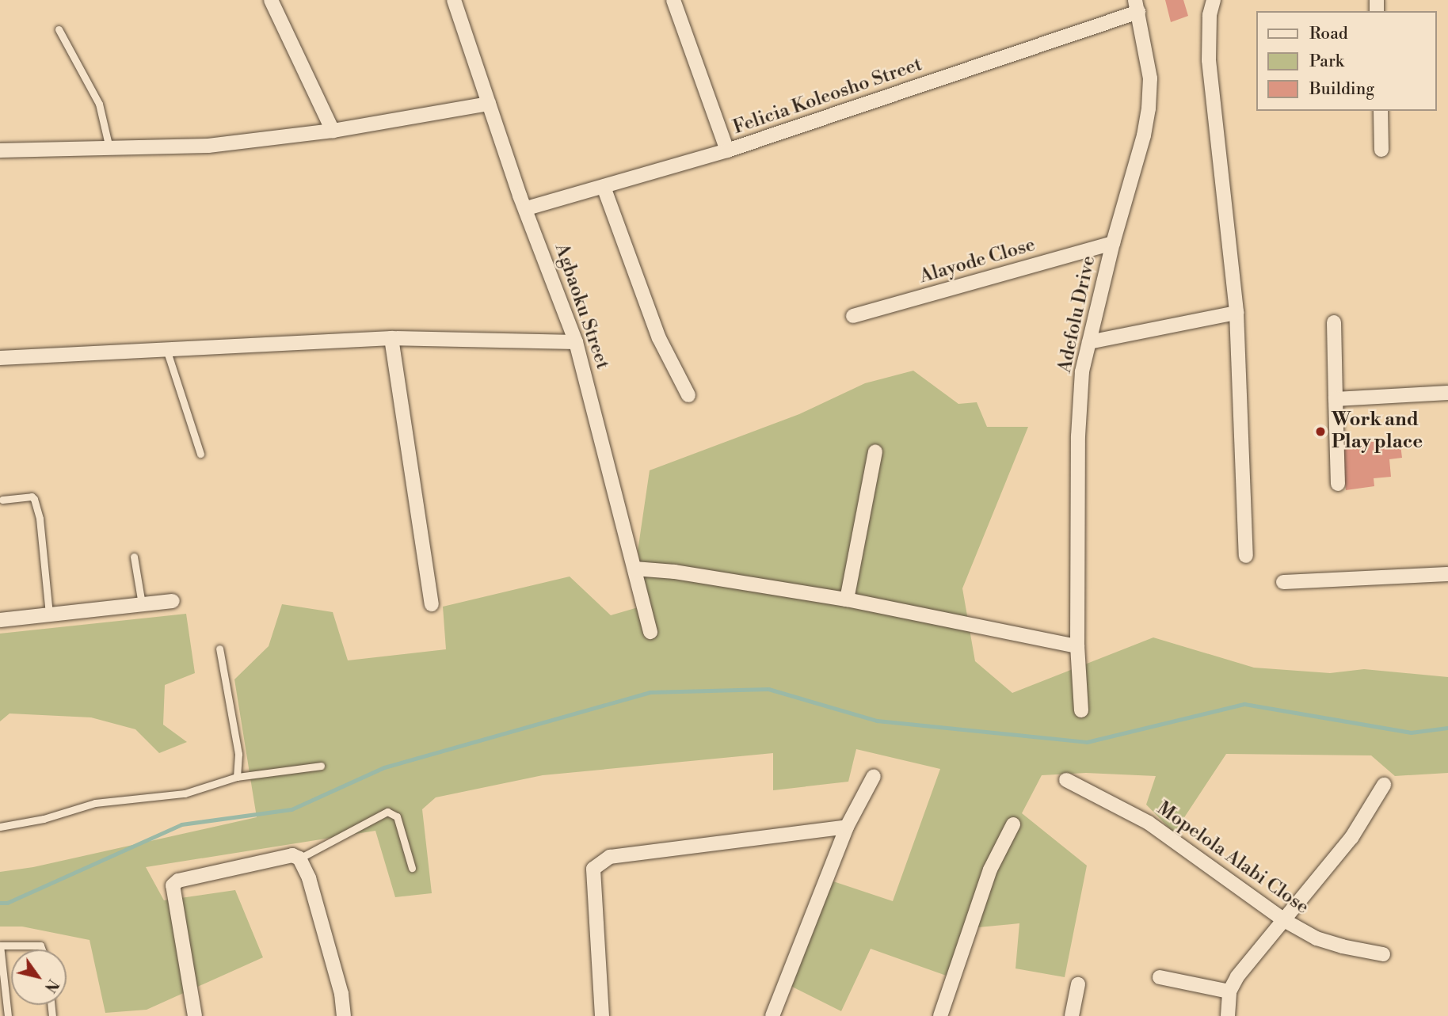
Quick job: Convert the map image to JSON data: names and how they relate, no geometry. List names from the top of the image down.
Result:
{
  "streets": {
    "street": [
      "Felicia Koleosho Street",
      "Alayode Close",
      "Agbaoku Street",
      "Adefolu Drive",
      "Mopelola Alabi Close"
    ]
  },
  "crossings": [
    ["Felicia Koleosho Street", "Agbaoku Street"],
    ["Felicia Koleosho Street", "Adefolu Drive"],
    ["Alayode Close", "Adefolu Drive"]
  ],
  "places": ["Work and Play place"],
  "legend": ["Road", "Park", "Building"],
  "north": "bottom right"
}
